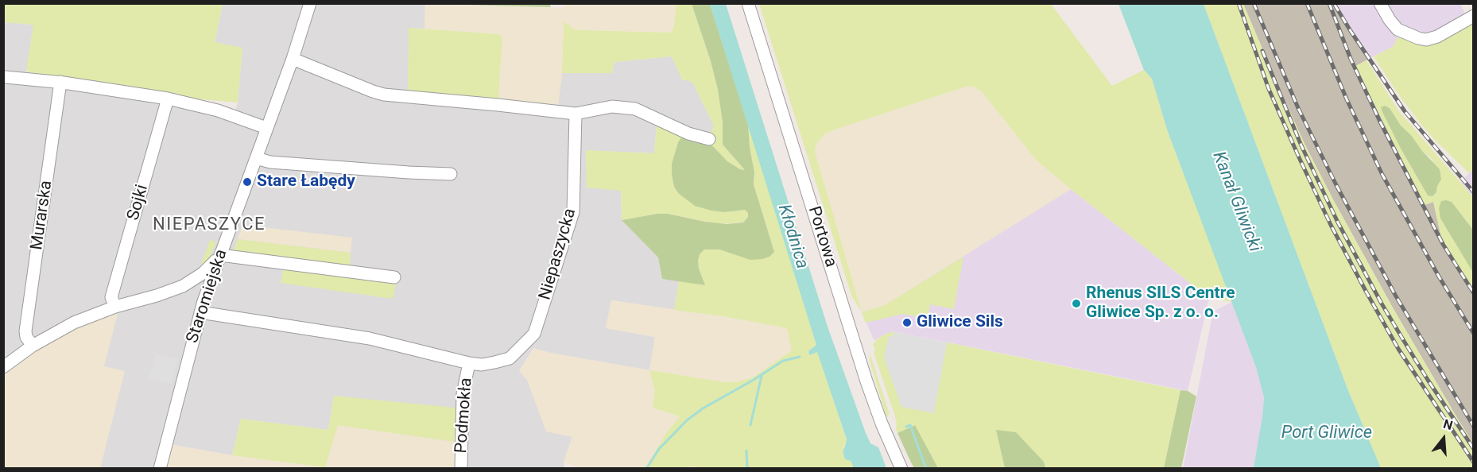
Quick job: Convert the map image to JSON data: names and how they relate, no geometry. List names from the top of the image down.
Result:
{
  "streets": {
    "street": [
      "Sojki",
      "Murarska",
      "Portowa",
      "Niepaszycka",
      "Staromiejska",
      "Podmokła"
    ]
  },
  "crossings": [
    ["Niepaszycka", "Staromiejska"],
    ["Niepaszycka", "Podmokła"]
  ],
  "districts": ["NIEPASZYCE"],
  "water": ["Kanał Gliwicki", "Kłodnica", "Port Gliwice"],
  "places": ["Stare Łabędy", "Rhenus SILS Centre Gliwice Sp. z o. o.", "Gliwice Sils"],
  "north": "top"
}
